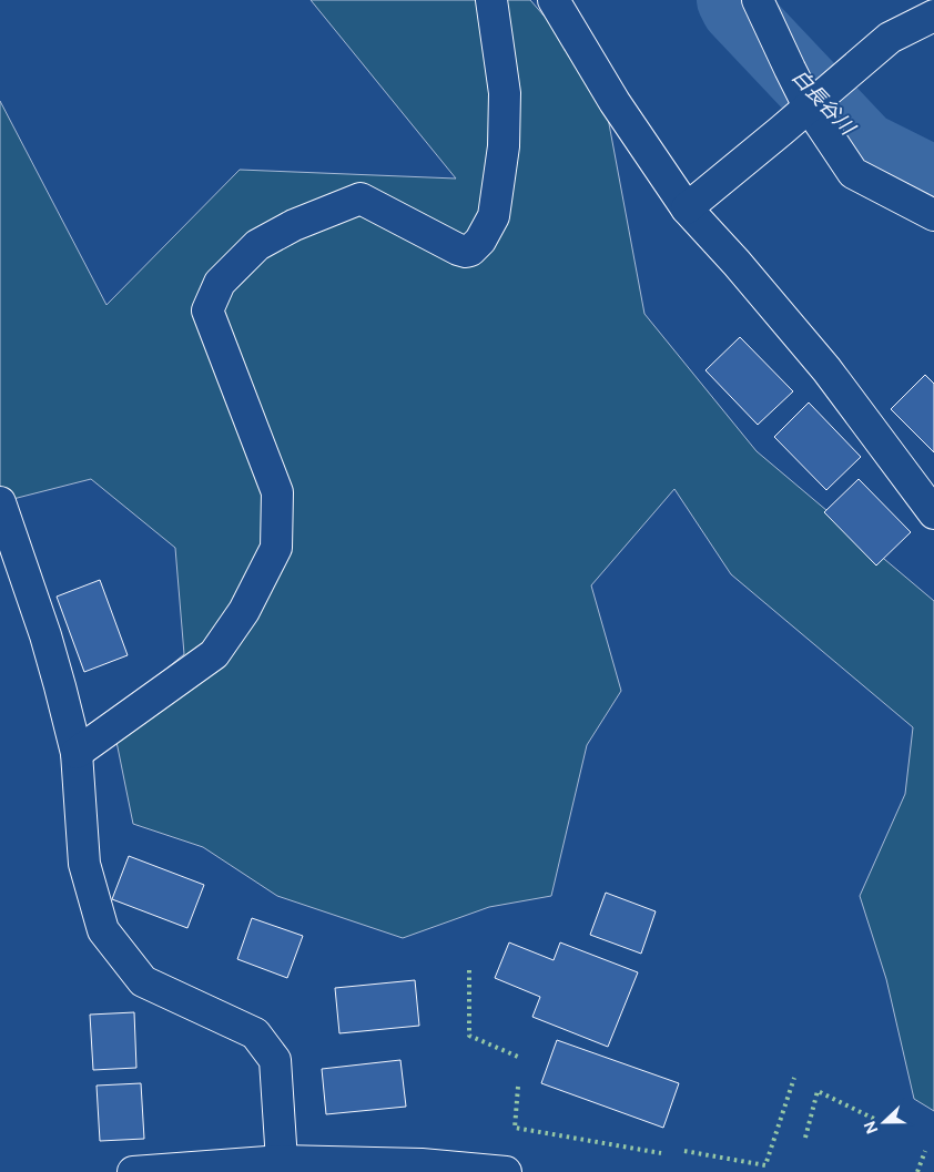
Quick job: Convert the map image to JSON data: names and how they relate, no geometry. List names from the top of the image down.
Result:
{
  "water": ["白長谷川"],
  "north": "left"
}
